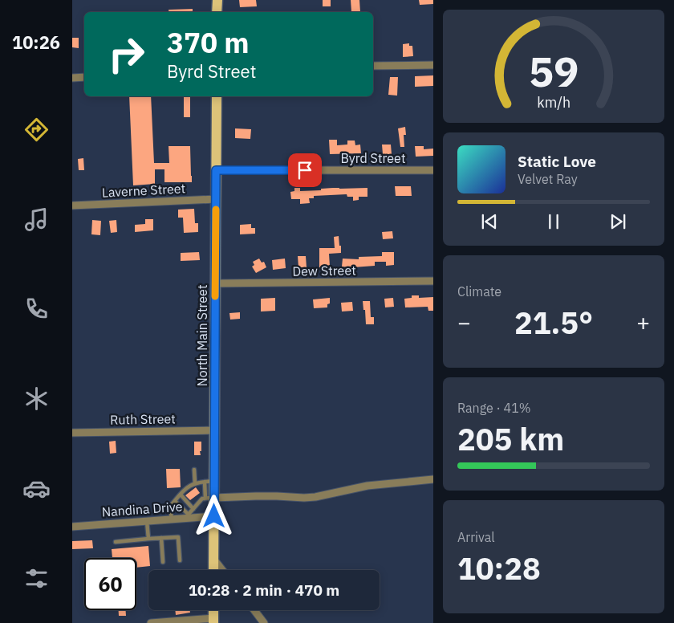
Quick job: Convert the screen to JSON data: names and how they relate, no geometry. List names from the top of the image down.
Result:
{
  "streets": {
    "main road": ["North Main Street"],
    "street": [
      "Byrd Street",
      "Laverne Street",
      "Dew Street",
      "Ruth Street",
      "Nandina Drive"
    ]
  },
  "crossings": [
    ["Byrd Street", "North Main Street"],
    ["Laverne Street", "North Main Street"],
    ["Dew Street", "North Main Street"],
    ["North Main Street", "Ruth Street"],
    ["North Main Street", "Nandina Drive"]
  ],
  "page": {
    "tabs": "10:26",
    "turn": ["370 m", "Byrd Street"],
    "song": ["Static Love", "Velvet Ray"],
    "tile": [
      "Climate",
      ["Range · 41%", "205 km"],
      ["Arrival", "10:28"]
    ],
    "heat": ["−", "21.5°", "+"],
    "limit": "60",
    "trip": "10:28 · 2 min · 470 m",
    "gauge": ["59", "km/h"]
  }
}
